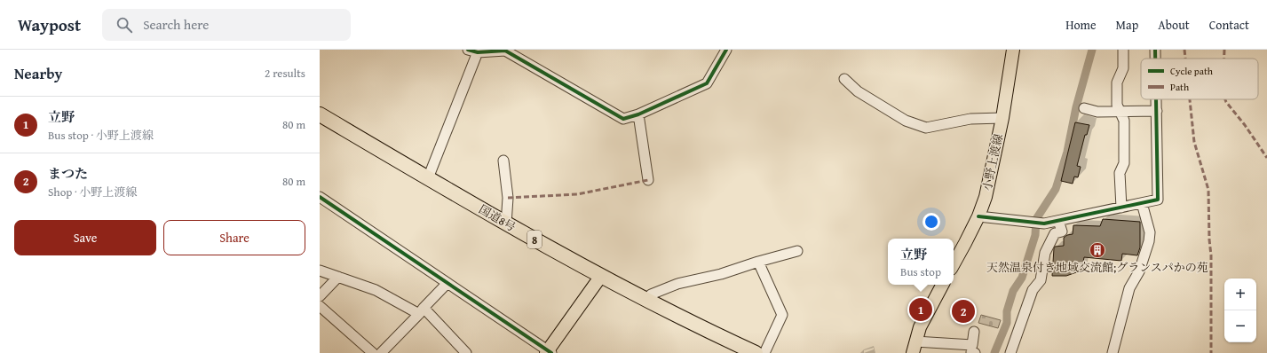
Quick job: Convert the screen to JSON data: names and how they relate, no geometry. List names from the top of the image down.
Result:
{
  "streets": {
    "highway": ["国道8号", "8"],
    "main road": ["小野上渡線"]
  },
  "places": {
    "building": ["天然温泉付き地域交流館;グランスパかの苑"]
  },
  "legend": ["Cycle path", "Path"],
  "page": {
    "header": "Waypost",
    "search": "Search here",
    "nav": [
      "Home",
      "Map",
      "About",
      "Contact"
    ],
    "heading": ["Nearby", "2 results"],
    "list": [
      {
        "mark": "1",
        "name": "立野",
        "note": "Bus stop · 小野上渡線",
        "value": "80 m"
      },
      {
        "mark": "2",
        "name": "まつた",
        "note": "Shop · 小野上渡線",
        "value": "80 m"
      }
    ],
    "buttons": ["Save", "Share"],
    "popup": ["立野", "Bus stop"],
    "map_buttons": ["+", "−"],
    "pins": ["1", "2"]
  }
}
